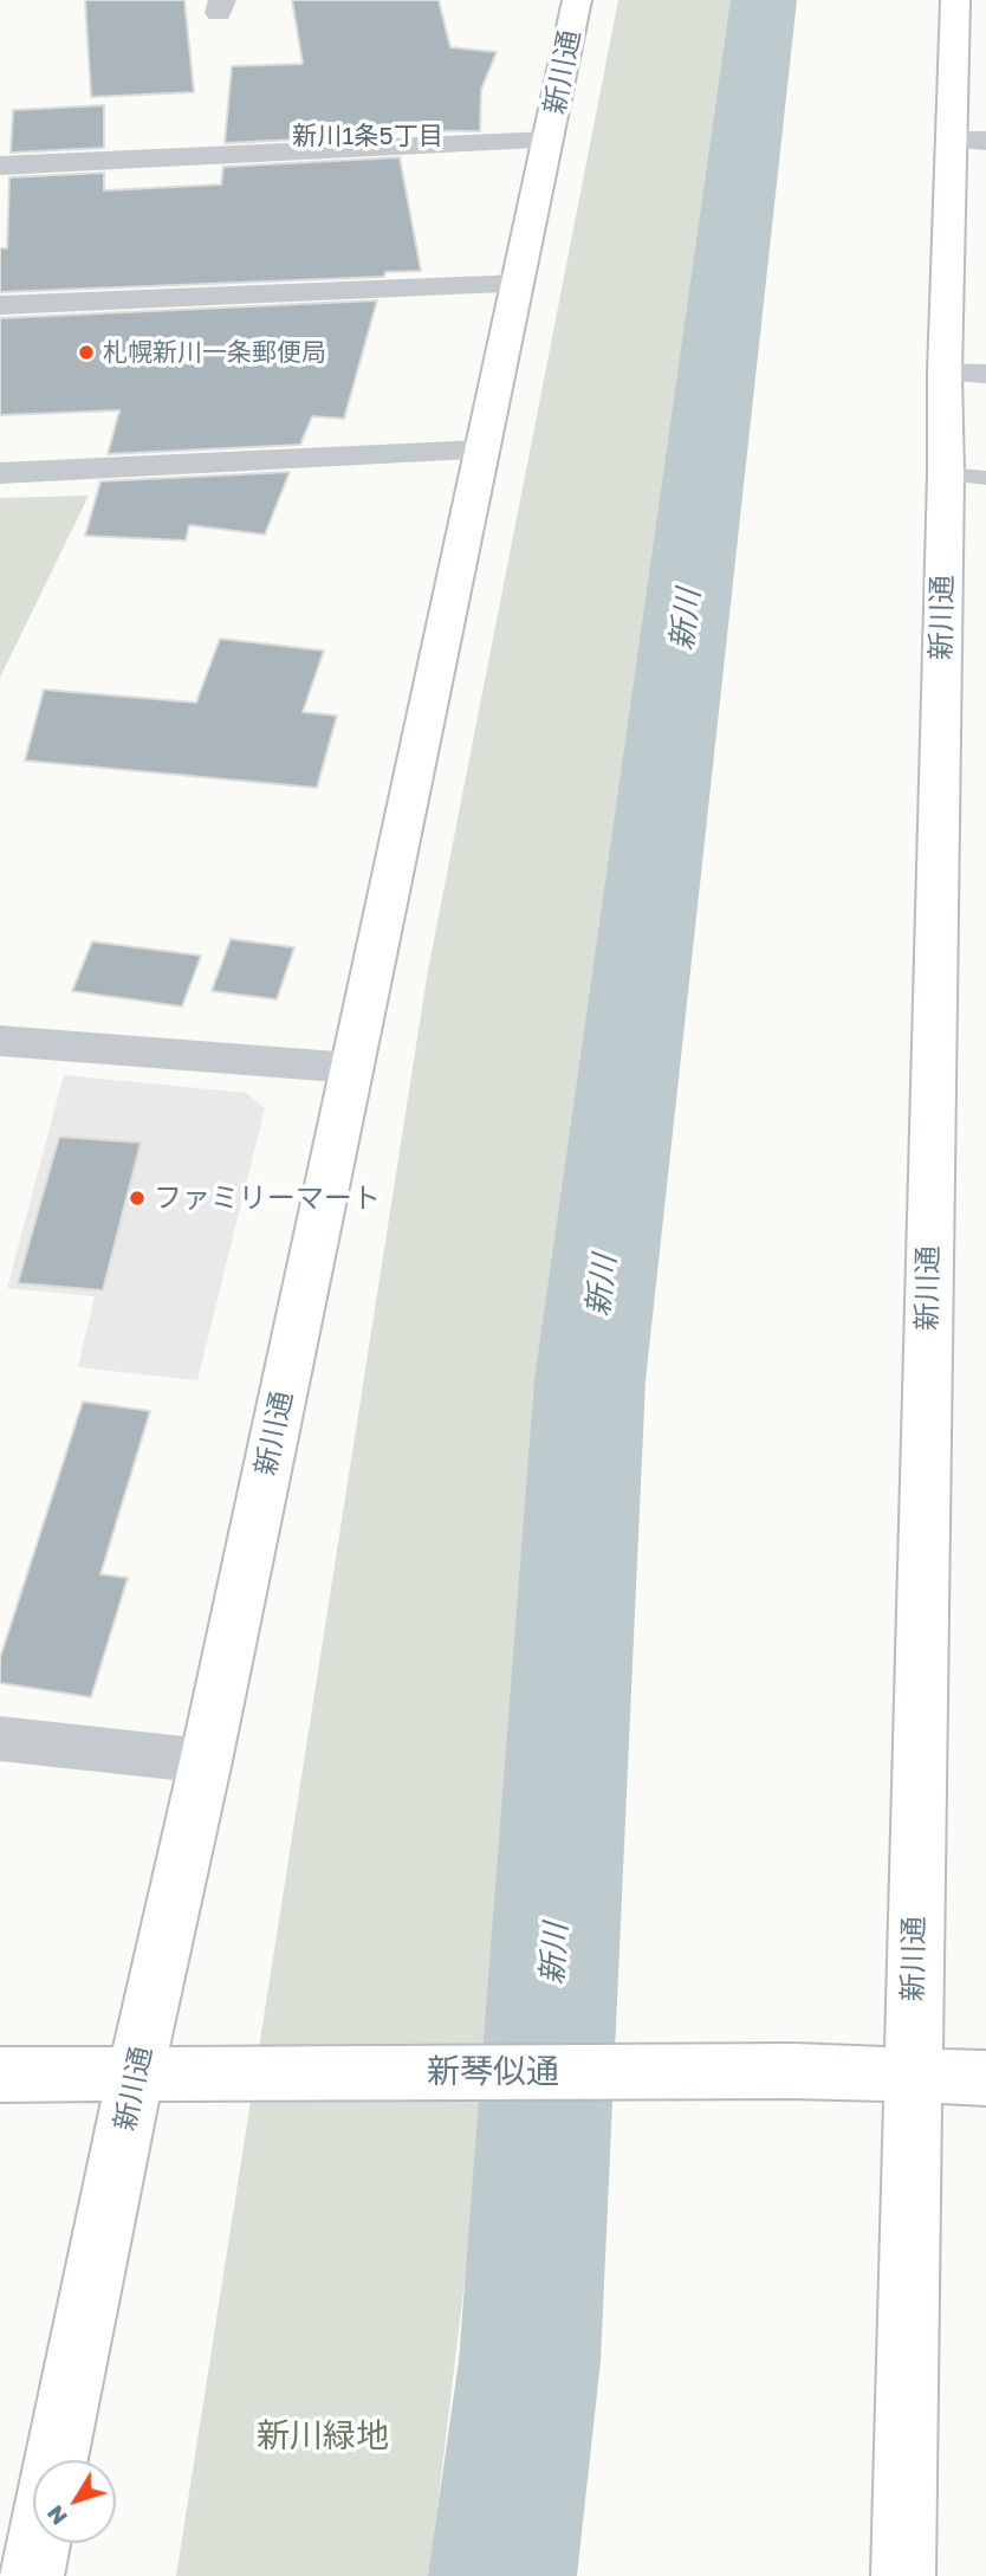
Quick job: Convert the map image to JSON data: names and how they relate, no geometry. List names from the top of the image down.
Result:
{
  "streets": {
    "street": ["新川通", "新琴似通"]
  },
  "crossings": [
    ["新川通", "新琴似通"]
  ],
  "districts": ["新川1条5丁目"],
  "water": ["新川"],
  "parks": ["新川緑地"],
  "places": ["札幌新川一条郵便局", "ファミリーマート"],
  "north": "bottom left"
}
